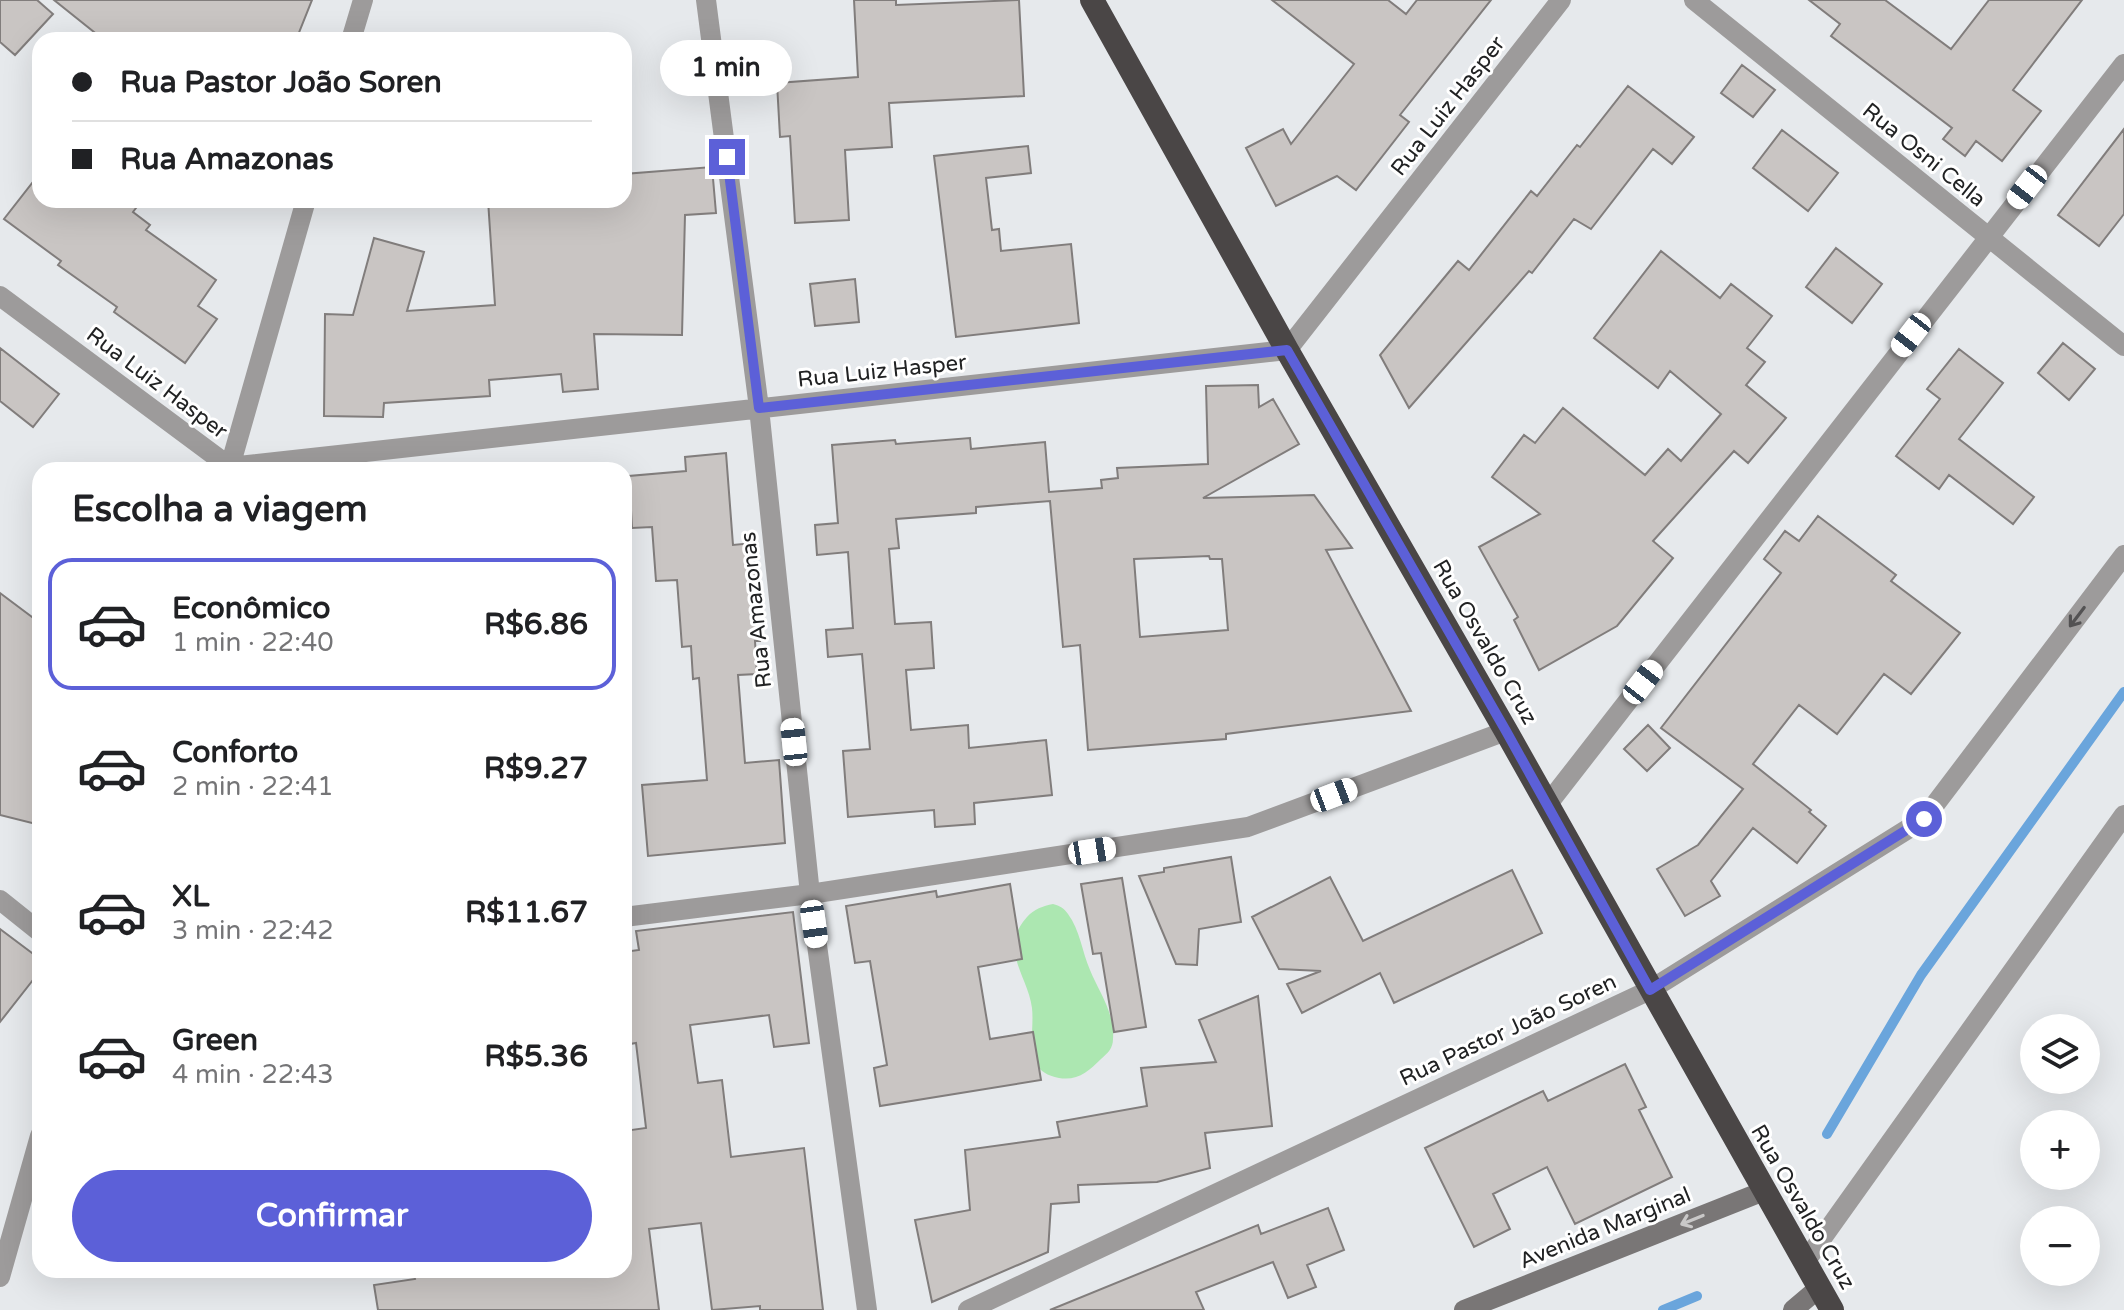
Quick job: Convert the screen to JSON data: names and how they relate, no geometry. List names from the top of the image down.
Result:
{
  "streets": {
    "highway": ["Rua Osvaldo Cruz"],
    "street": [
      "Rua Luiz Hasper",
      "Rua Osni Cella",
      "Rua Amazonas",
      "Rua Pastor João Soren",
      "Avenida Marginal"
    ]
  },
  "crossings": [
    ["Rua Luiz Hasper", "Rua Amazonas"],
    ["Rua Luiz Hasper", "Rua Osvaldo Cruz"],
    ["Rua Osvaldo Cruz", "Rua Pastor João Soren"],
    ["Rua Osvaldo Cruz", "Avenida Marginal"]
  ],
  "one_way": ["Avenida Marginal"],
  "page": {
    "banner": ["Rua Pastor João Soren", "Rua Amazonas"],
    "bubble": "1 min",
    "heading": "Escolha a viagem",
    "list": [
      {
        "name": "Econômico",
        "note": "1 min · 22:40",
        "value": "R$6.86"
      },
      {
        "name": "Conforto",
        "note": "2 min · 22:41",
        "value": "R$9.27"
      },
      {
        "name": "XL",
        "note": "3 min · 22:42",
        "value": "R$11.67"
      },
      {
        "name": "Green",
        "note": "4 min · 22:43",
        "value": "R$5.36"
      }
    ],
    "map_buttons": ["+", "−"],
    "buttons": "Confirmar"
  }
}
